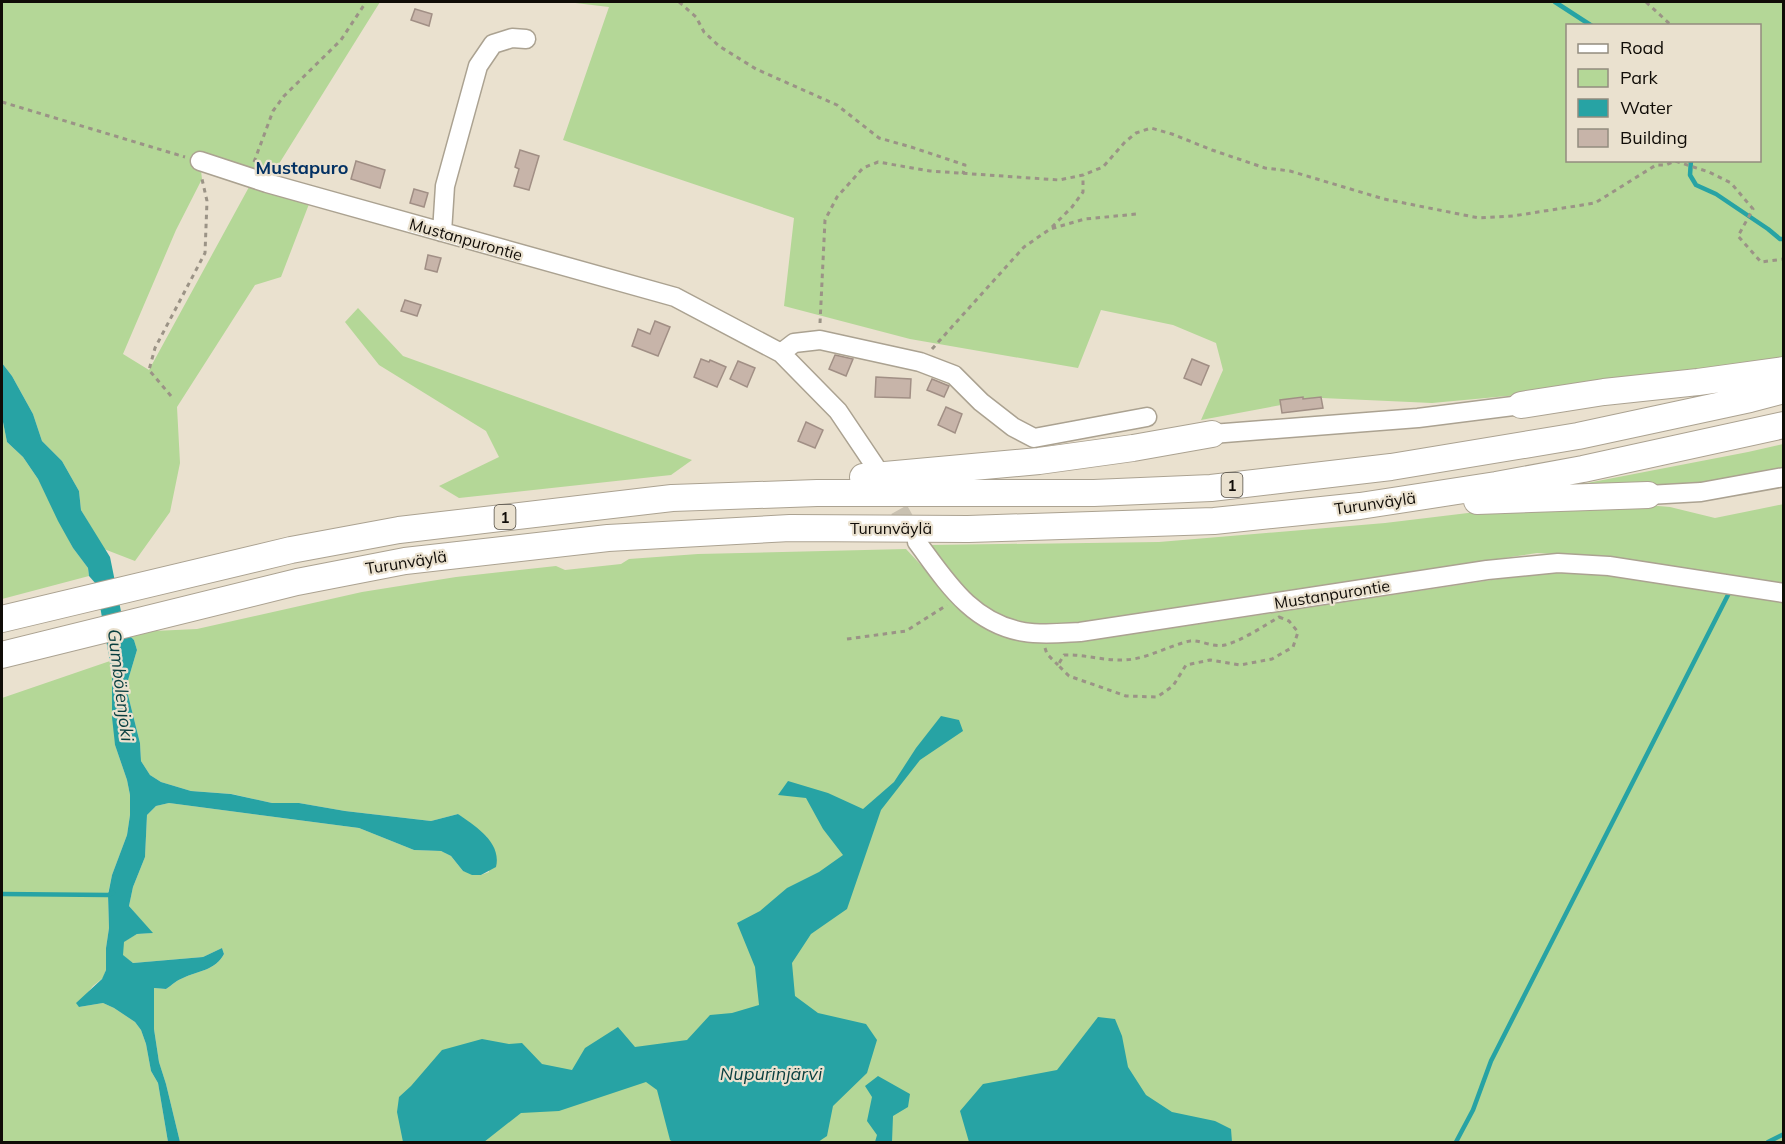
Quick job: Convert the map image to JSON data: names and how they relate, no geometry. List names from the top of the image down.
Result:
{
  "streets": {
    "highway": ["1", "Turunväylä"],
    "street": ["Mustanpurontie"]
  },
  "districts": ["Mustapuro"],
  "water": ["Gumbölenjoki", "Nupurinjärvi"],
  "legend": [
    "Road",
    "Park",
    "Water",
    "Building"
  ]
}
